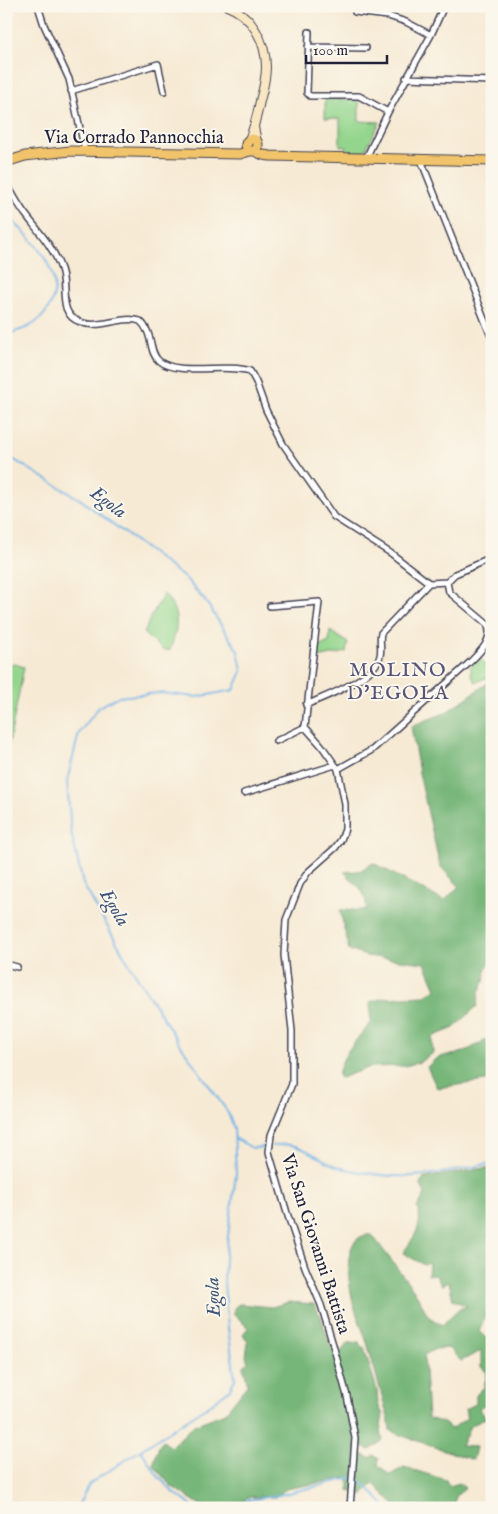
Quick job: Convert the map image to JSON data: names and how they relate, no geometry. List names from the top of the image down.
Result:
{
  "streets": {
    "main road": ["Via Corrado Pannocchia"],
    "street": ["Via San Giovanni Battista"]
  },
  "districts": ["MOLINO D'EGOLA"],
  "water": ["Egola"],
  "scale_bar": "100 m"
}
